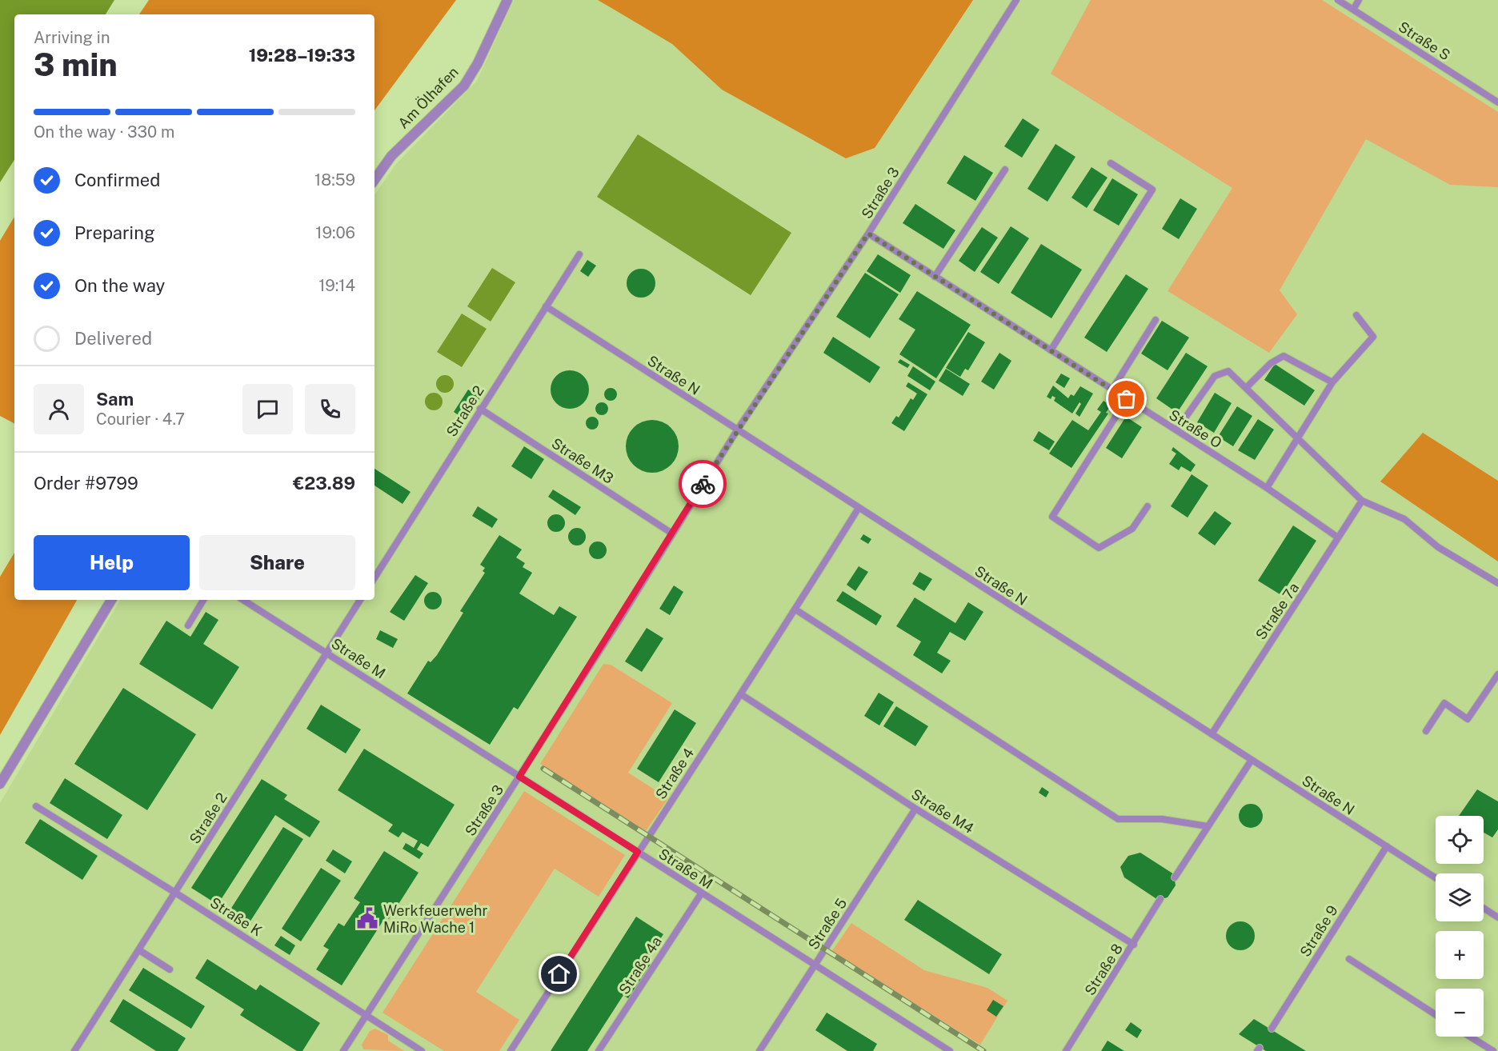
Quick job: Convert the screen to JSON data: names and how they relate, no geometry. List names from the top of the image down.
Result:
{
  "streets": {
    "street": ["Am Ölhafen"],
    "lane": [
      "Straße S",
      "Straße 3",
      "Straße N",
      "Straße 2",
      "Straße O",
      "Straße M3",
      "Straße 7a",
      "Straße M",
      "Straße 4",
      "Straße M4",
      "Straße K",
      "Straße 5",
      "Straße 9",
      "Straße 4a",
      "Straße 8"
    ]
  },
  "crossings": [
    ["Straße 3", "Straße N"],
    ["Straße 3", "Straße O"],
    ["Straße 3", "Straße M3"],
    ["Straße 3", "Straße M"],
    ["Straße 3", "Straße K"],
    ["Straße N", "Straße 2"],
    ["Straße N", "Straße 7a"],
    ["Straße N", "Straße 4"],
    ["Straße N", "Straße 9"],
    ["Straße 2", "Straße M3"],
    ["Straße 2", "Straße M"],
    ["Straße 2", "Straße K"],
    ["Straße O", "Straße 7a"],
    ["Straße M", "Straße 4"],
    ["Straße M", "Straße 5"],
    ["Straße M", "Straße 4a"],
    ["Straße 4", "Straße M4"],
    ["Straße M4", "Straße 5"],
    ["Straße M4", "Straße 8"]
  ],
  "places": {
    "public building": ["Werkfeuerwehr MiRo Wache 1"]
  },
  "page": {
    "heading": ["3 min", "Arriving in", "19:28–19:33"],
    "panel": [
      "Sam",
      "Courier · 4.7",
      "Order #9799",
      "€23.89"
    ],
    "bar": "On the way · 330 m",
    "list": [
      ["Confirmed", "18:59"],
      ["Preparing", "19:06"],
      ["On the way", "19:14"],
      "Delivered"
    ],
    "buttons": ["Help", "Share"],
    "map_buttons": ["+", "−"]
  }
}
